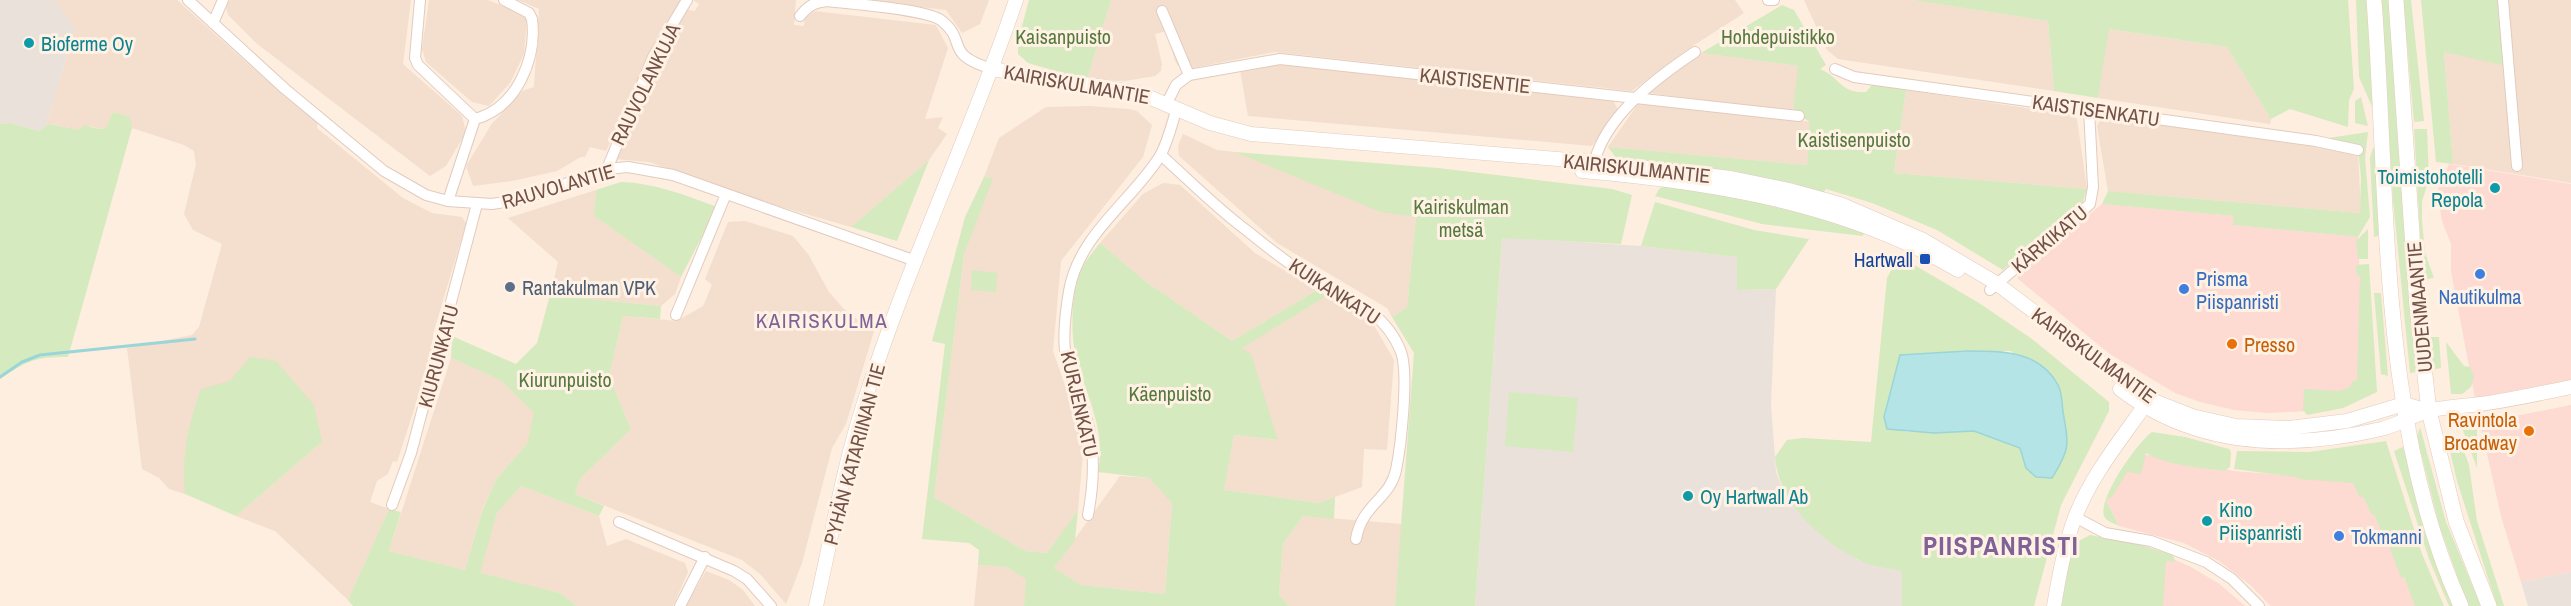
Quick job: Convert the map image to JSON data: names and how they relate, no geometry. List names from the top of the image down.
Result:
{
  "streets": {
    "main road": ["UUDENMAANTIE"],
    "street": [
      "KAISTISENTIE",
      "RAUVOLANKUJA",
      "KAIRISKULMANTIE",
      "KAISTISENKATU",
      "RAUVOLANTIE",
      "KÄRKIKATU",
      "KUIKANKATU",
      "KIURUNKATU",
      "KURJENKATU",
      "PYHÄN KATARIINAN TIE"
    ]
  },
  "crossings": [
    ["RAUVOLANKUJA", "RAUVOLANTIE"],
    ["KAIRISKULMANTIE", "KÄRKIKATU"],
    ["KAIRISKULMANTIE", "UUDENMAANTIE"],
    ["KAIRISKULMANTIE", "KURJENKATU"],
    ["KAIRISKULMANTIE", "PYHÄN KATARIINAN TIE"],
    ["KAISTISENKATU", "KÄRKIKATU"],
    ["RAUVOLANTIE", "KIURUNKATU"],
    ["RAUVOLANTIE", "PYHÄN KATARIINAN TIE"],
    ["KUIKANKATU", "KURJENKATU"]
  ],
  "districts": ["KAIRISKULMA", "PIISPANRISTI"],
  "parks": [
    "Kaisanpuisto",
    "Hohdepuistikko",
    "Kaistisenpuisto",
    "Kairiskulman metsä",
    "Kiurunpuisto",
    "Käenpuisto"
  ],
  "places": {
    "other": [
      "Bioferme Oy",
      "Toimistohotelli Repola",
      "Nautikulma",
      "Rantakulman VPK",
      "Prisma Piispanristi",
      "Presso",
      "Ravintola Broadway",
      "Oy Hartwall Ab",
      "Kino Piispanristi",
      "Tokmanni"
    ],
    "transit": ["Hartwall"]
  }
}
